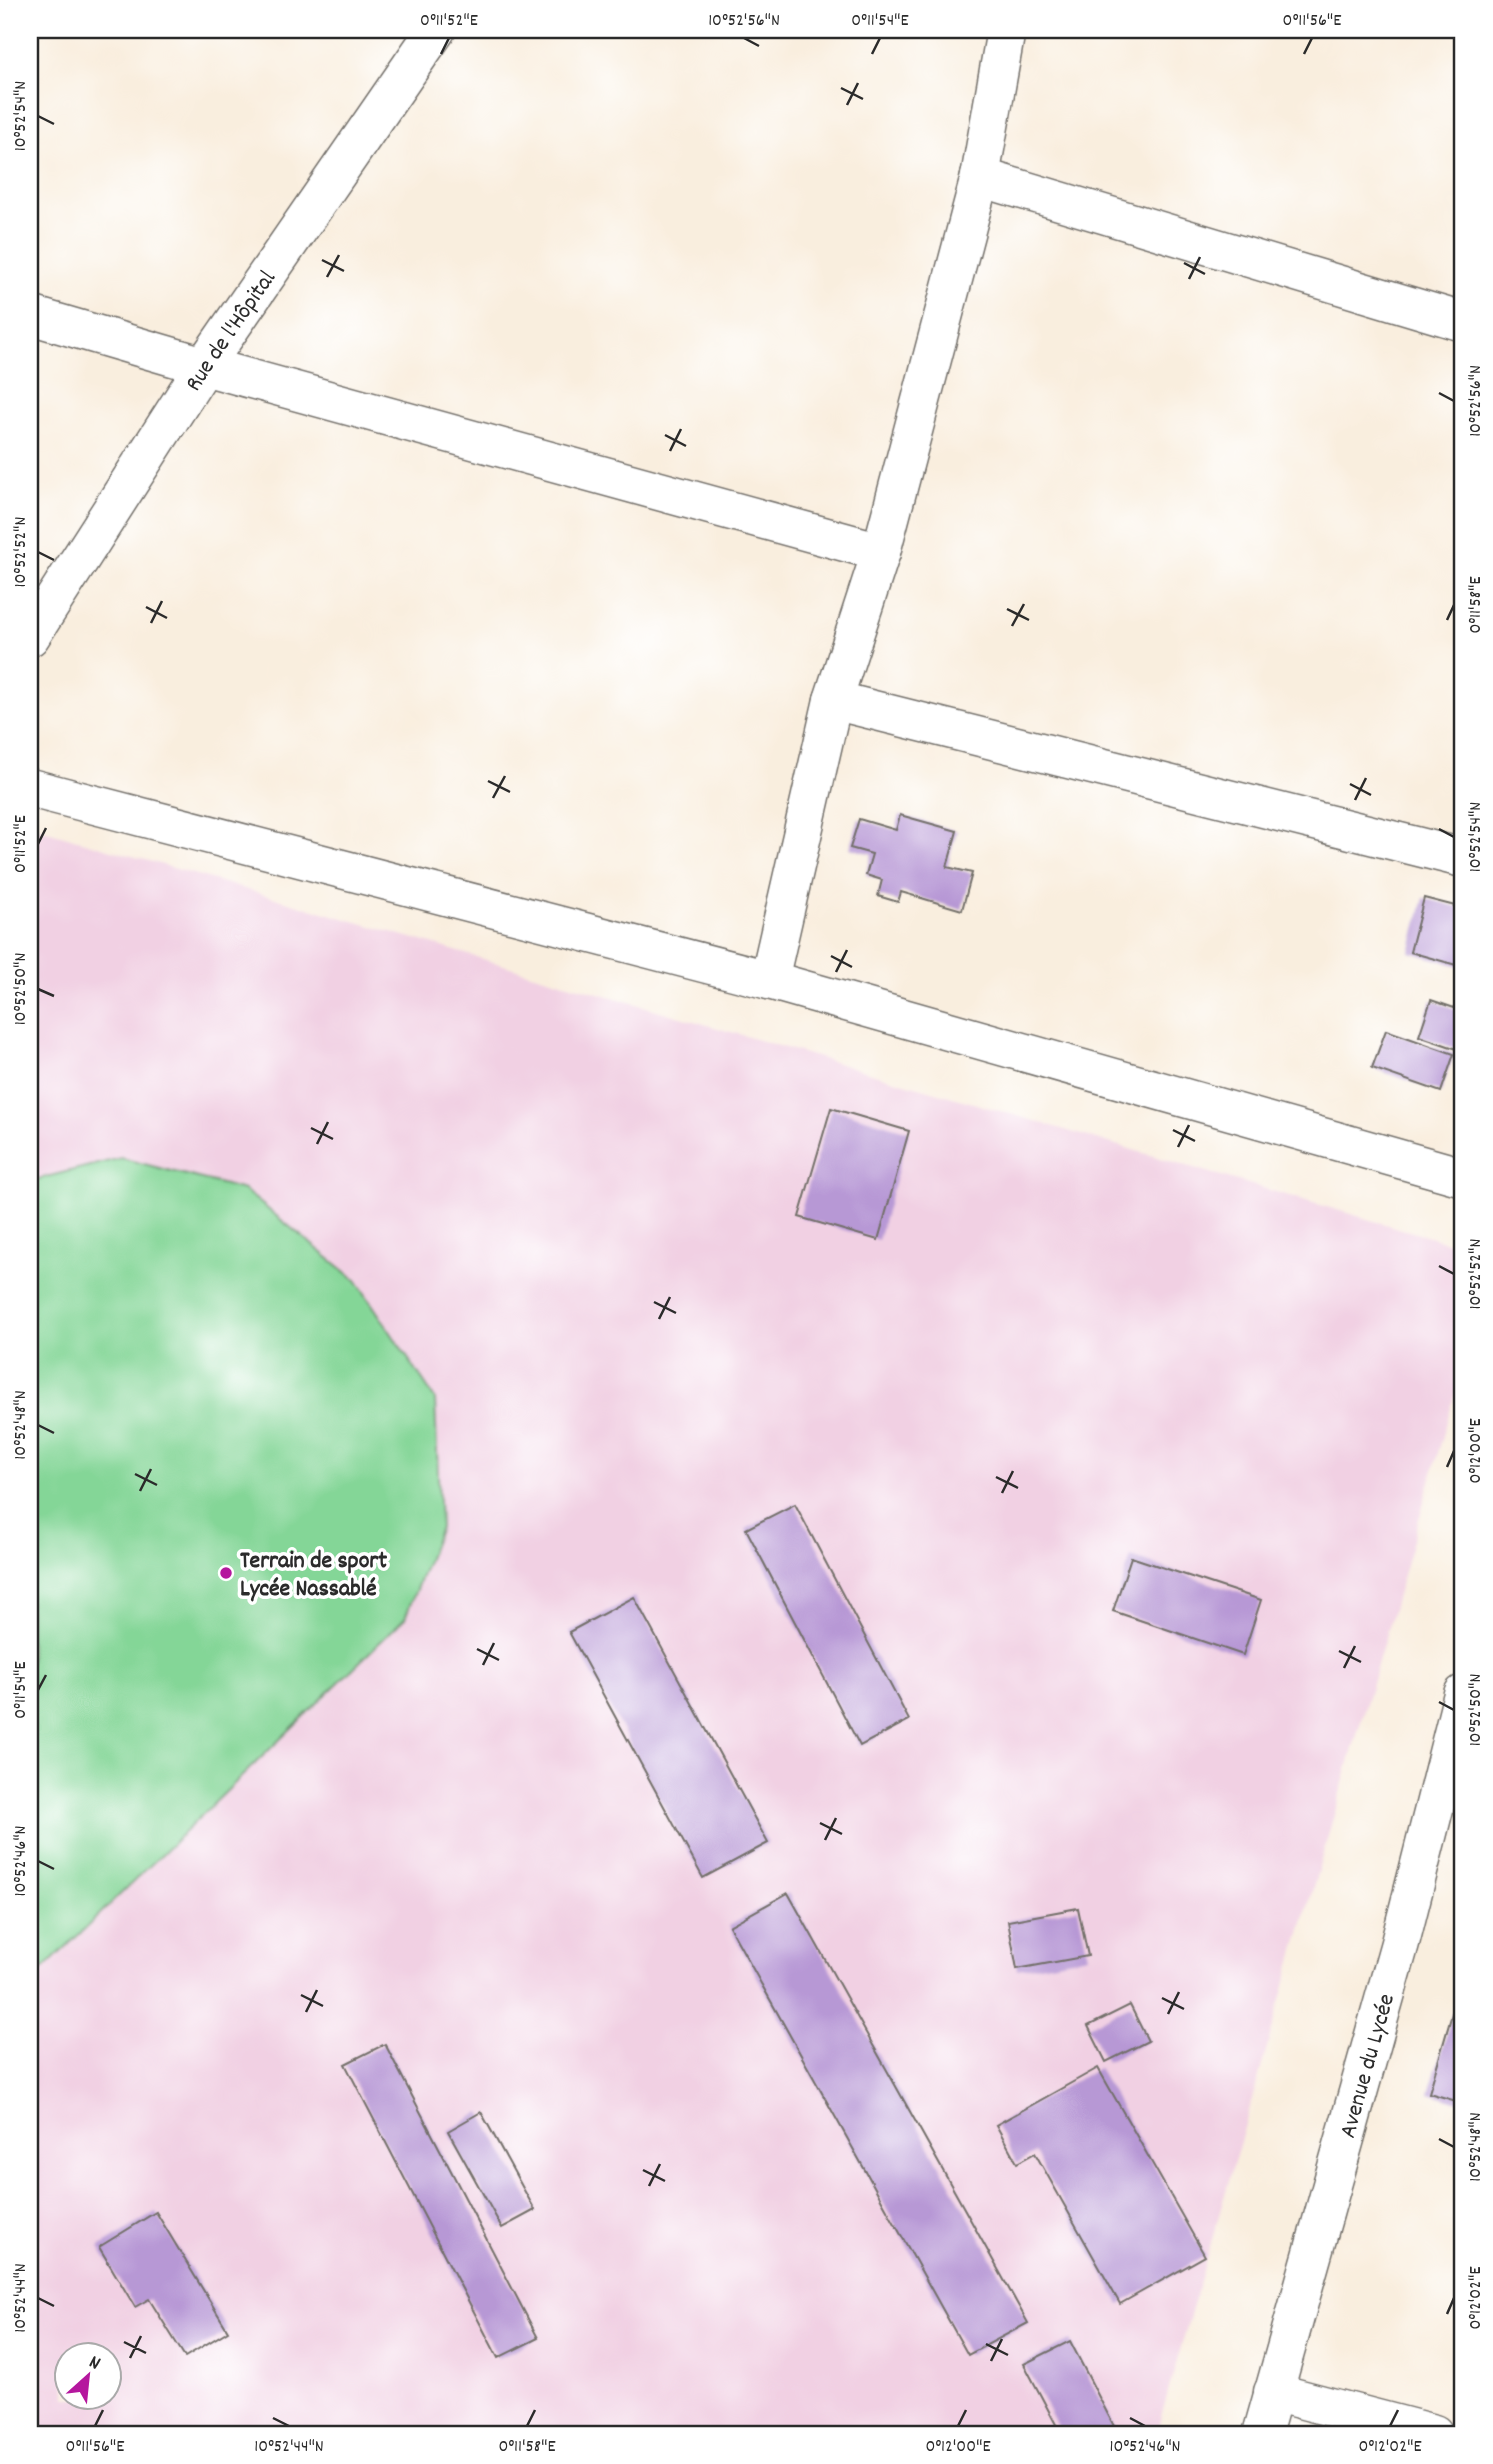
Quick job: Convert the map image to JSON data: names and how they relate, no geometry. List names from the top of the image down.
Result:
{
  "streets": {
    "street": ["Rue de l'Hôpital", "Avenue du Lycée"]
  },
  "places": ["Terrain de sport Lycée Nassablé"],
  "north": "top right",
  "coordinates": [
    "0°11'52\"E",
    "10°52'56\"N",
    "0°11'54\"E",
    "0°11'56\"E",
    "10°52'54\"N",
    "10°52'52\"N",
    "0°11'58\"E",
    "10°52'50\"N",
    "10°52'48\"N",
    "0°12'00\"E",
    "10°52'46\"N",
    "10°52'44\"N",
    "0°12'02\"E"
  ]
}
